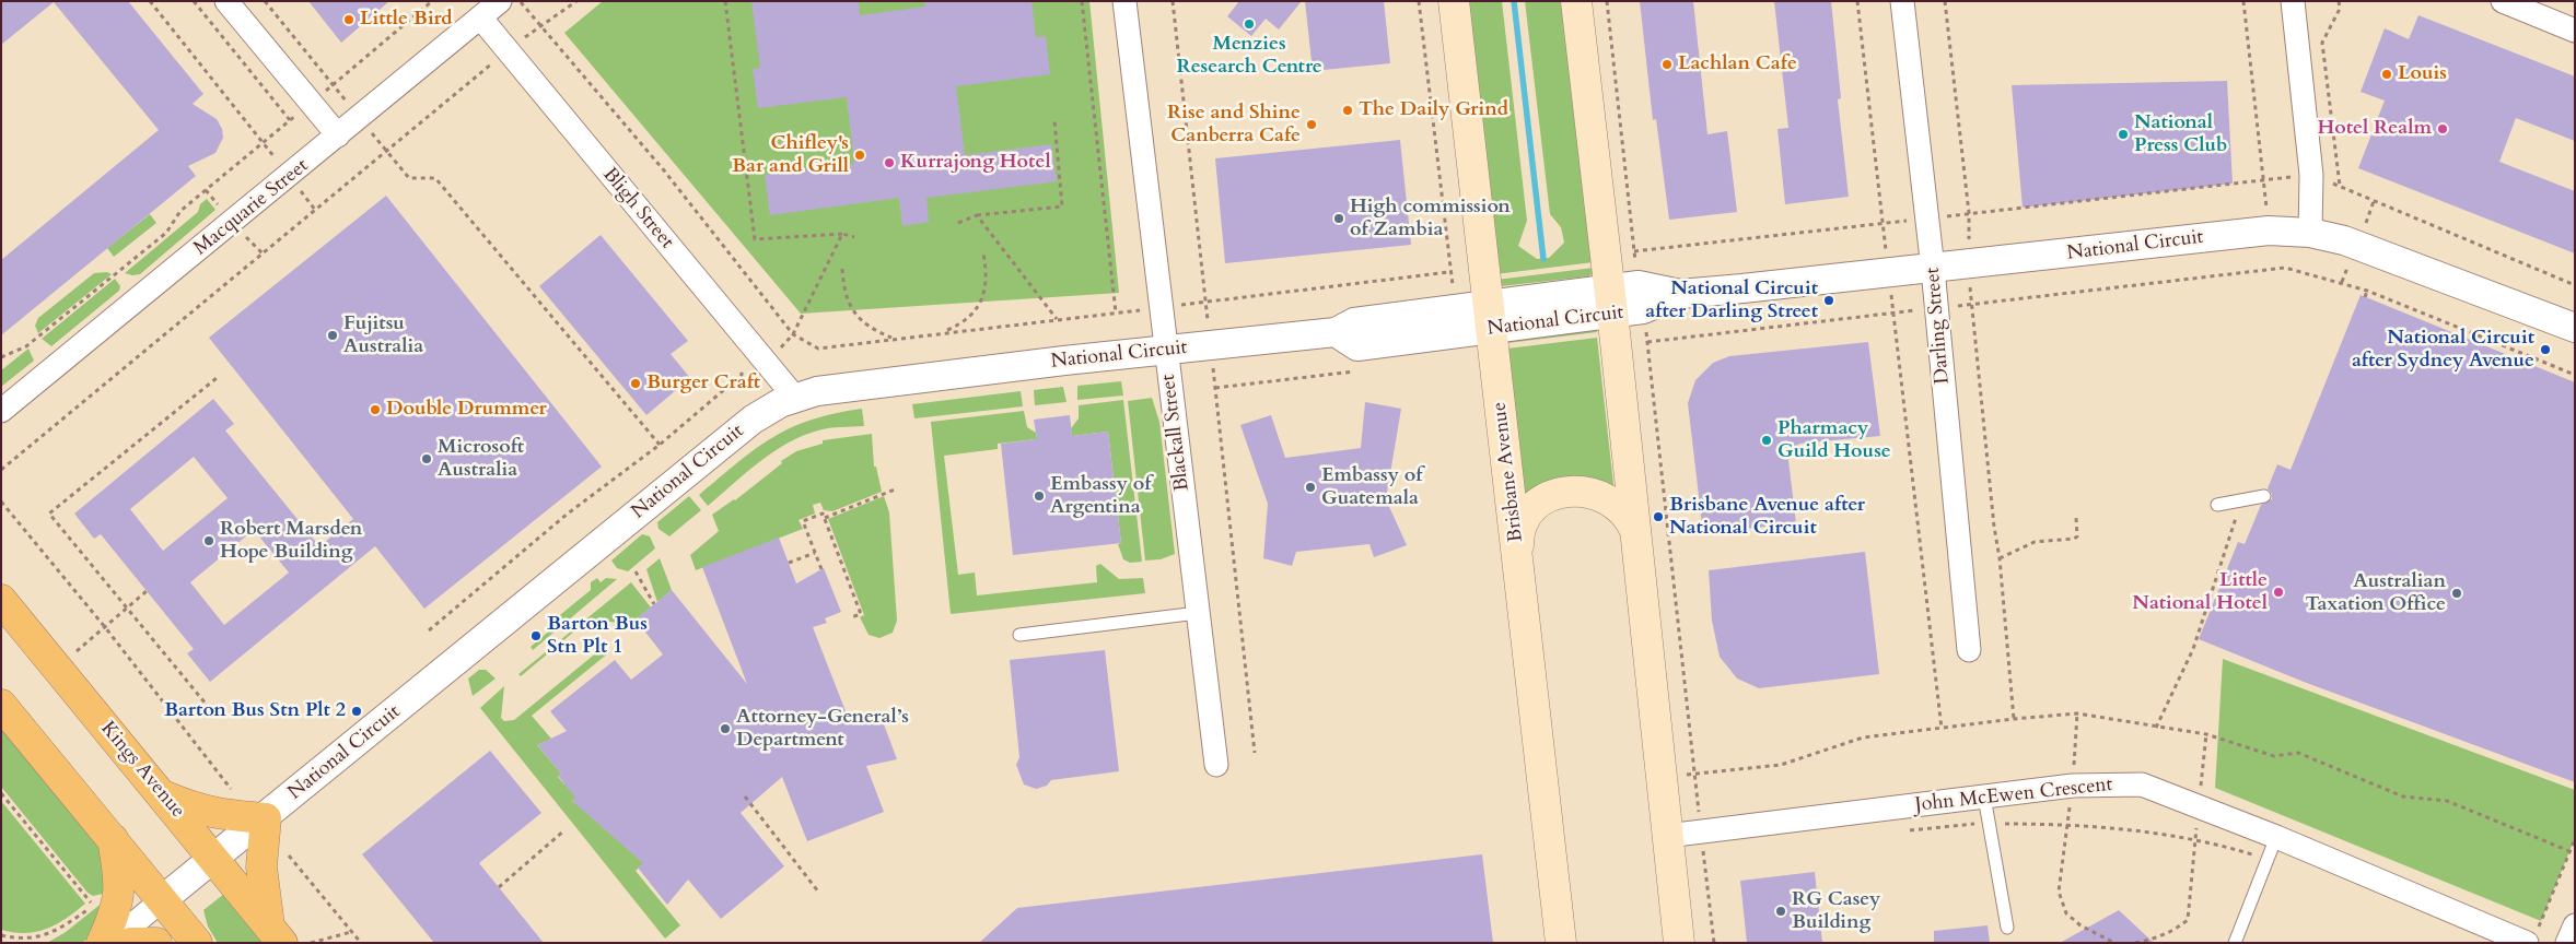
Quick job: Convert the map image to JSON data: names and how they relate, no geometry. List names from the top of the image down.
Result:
{
  "streets": {
    "main road": ["Brisbane Avenue", "Kings Avenue"],
    "street": [
      "Macquarie Street",
      "Bligh Street",
      "National Circuit",
      "Darling Street",
      "Blackall Street",
      "John McEwen Crescent"
    ]
  },
  "crossings": [
    ["Macquarie Street", "Bligh Street"],
    ["Bligh Street", "National Circuit"],
    ["National Circuit", "Darling Street"],
    ["National Circuit", "Blackall Street"],
    ["National Circuit", "Brisbane Avenue"],
    ["National Circuit", "Kings Avenue"]
  ],
  "places": [
    "Little Bird",
    "Menzies Research Centre",
    "Lachlan Cafe",
    "Louis",
    "The Daily Grind",
    "Rise and Shine Canberra Cafe",
    "Hotel Realm",
    "National Press Club",
    "Chifley's Bar and Grill",
    "Kurrajong Hotel",
    "High commission of Zambia",
    "National Circuit after Darling Street",
    "Fujitsu Australia",
    "National Circuit after Sydney Avenue",
    "Burger Craft",
    "Double Drummer",
    "Pharmacy Guild House",
    "Microsoft Australia",
    "Embassy of Guatemala",
    "Embassy of Argentina",
    "Brisbane Avenue after National Circuit",
    "Robert Marsden Hope Building",
    "Little National Hotel",
    "Australian Taxation Office",
    "Barton Bus Stn Plt 1",
    "Barton Bus Stn Plt 2",
    "Attorney-General’s Department",
    "RG Casey Building"
  ]
}
